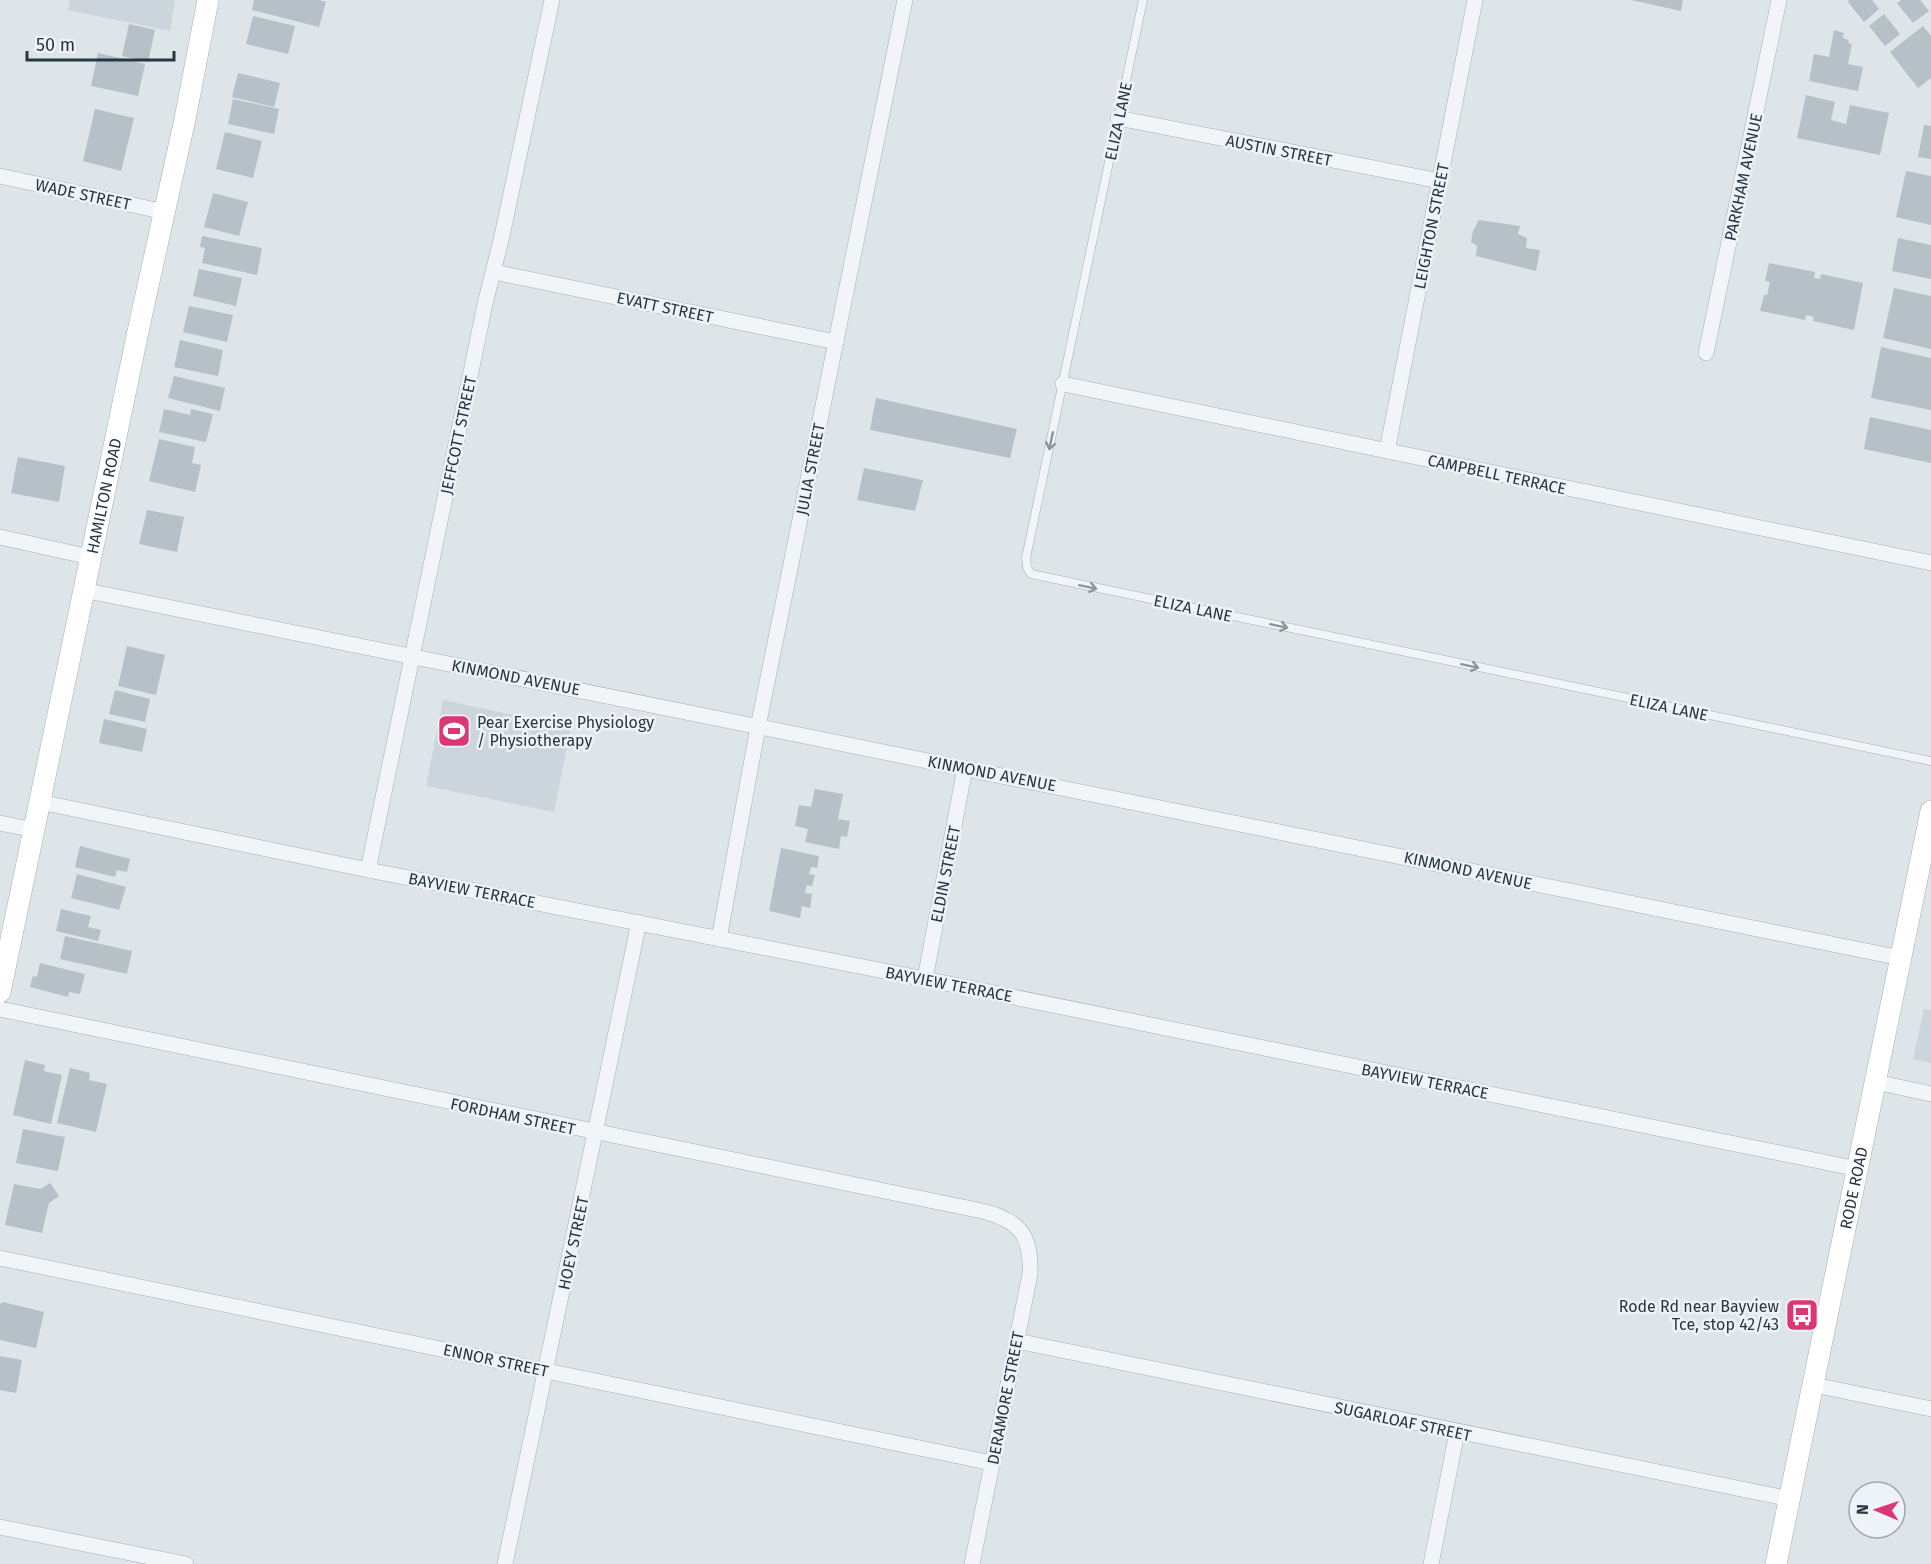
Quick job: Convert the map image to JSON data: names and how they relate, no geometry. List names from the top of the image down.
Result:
{
  "streets": {
    "main road": ["HAMILTON ROAD", "RODE ROAD"],
    "street": [
      "AUSTIN STREET",
      "PARKHAM AVENUE",
      "WADE STREET",
      "LEIGHTON STREET",
      "EVATT STREET",
      "JEFFCOTT STREET",
      "JULIA STREET",
      "CAMPBELL TERRACE",
      "KINMOND AVENUE",
      "ELDIN STREET",
      "BAYVIEW TERRACE",
      "FORDHAM STREET",
      "HOEY STREET",
      "ENNOR STREET",
      "DERAMORE STREET",
      "SUGARLOAF STREET"
    ],
    "lane": ["ELIZA LANE"]
  },
  "crossings": [
    ["ELIZA LANE", "AUSTIN STREET"],
    ["ELIZA LANE", "CAMPBELL TERRACE"],
    ["AUSTIN STREET", "LEIGHTON STREET"],
    ["WADE STREET", "HAMILTON ROAD"],
    ["LEIGHTON STREET", "CAMPBELL TERRACE"],
    ["EVATT STREET", "JEFFCOTT STREET"],
    ["EVATT STREET", "JULIA STREET"],
    ["JEFFCOTT STREET", "KINMOND AVENUE"],
    ["JEFFCOTT STREET", "BAYVIEW TERRACE"],
    ["JULIA STREET", "KINMOND AVENUE"],
    ["JULIA STREET", "BAYVIEW TERRACE"],
    ["HAMILTON ROAD", "KINMOND AVENUE"],
    ["HAMILTON ROAD", "BAYVIEW TERRACE"],
    ["KINMOND AVENUE", "ELDIN STREET"],
    ["KINMOND AVENUE", "RODE ROAD"],
    ["ELDIN STREET", "BAYVIEW TERRACE"],
    ["BAYVIEW TERRACE", "RODE ROAD"],
    ["BAYVIEW TERRACE", "HOEY STREET"],
    ["FORDHAM STREET", "HOEY STREET"],
    ["FORDHAM STREET", "DERAMORE STREET"],
    ["RODE ROAD", "SUGARLOAF STREET"],
    ["HOEY STREET", "ENNOR STREET"],
    ["ENNOR STREET", "DERAMORE STREET"],
    ["DERAMORE STREET", "SUGARLOAF STREET"]
  ],
  "one_way": ["ELIZA LANE"],
  "places": {
    "sports": ["Pear Exercise Physiology / Physiotherapy"],
    "bus stop": ["Rode Rd near Bayview Tce, stop 42/43"]
  },
  "scale_bar": "50 m",
  "north": "left"
}
